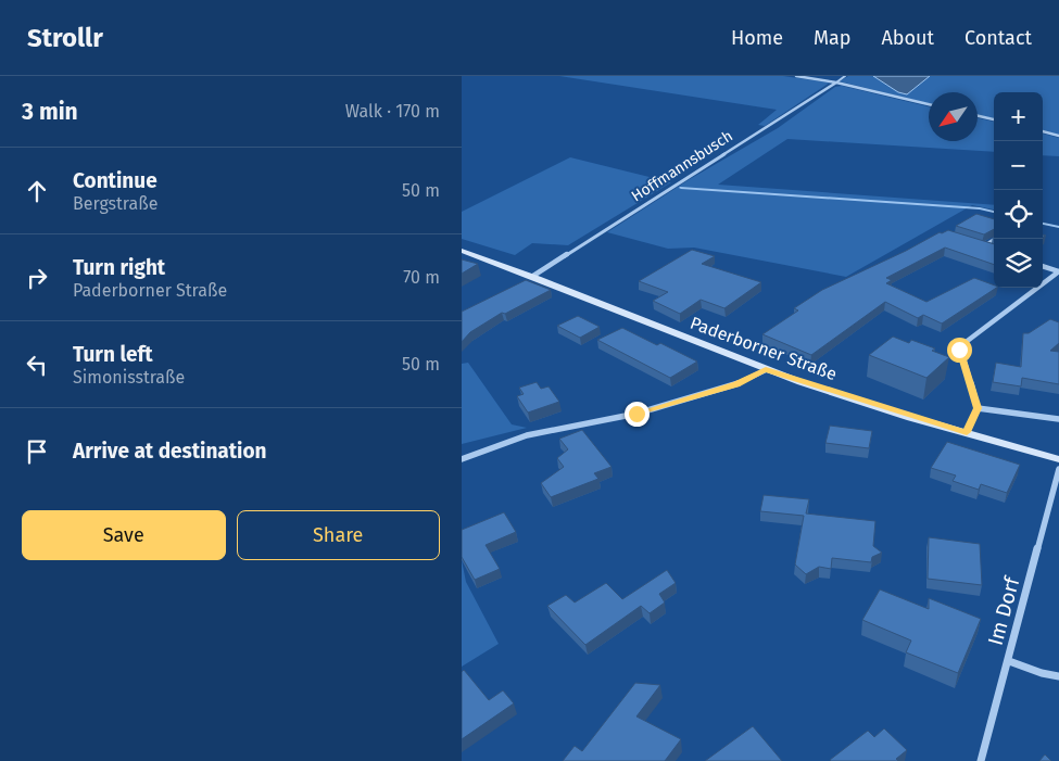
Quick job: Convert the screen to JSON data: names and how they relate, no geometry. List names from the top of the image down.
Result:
{
  "streets": {
    "main road": ["Paderborner Straße"],
    "street": ["Hoffmannsbusch", "Im Dorf"]
  },
  "crossings": [
    ["Hoffmannsbusch", "Paderborner Straße"]
  ],
  "north": "bottom left",
  "page": {
    "header": "Strollr",
    "nav": [
      "Home",
      "Map",
      "About",
      "Contact"
    ],
    "heading": ["3 min", "Walk · 170 m"],
    "map_buttons": ["+", "−"],
    "list": [
      ["Continue", "Bergstraße", "50 m"],
      ["Turn right", "Paderborner Straße", "70 m"],
      ["Turn left", "Simonisstraße", "50 m"],
      "Arrive at destination"
    ],
    "buttons": ["Save", "Share"]
  }
}
